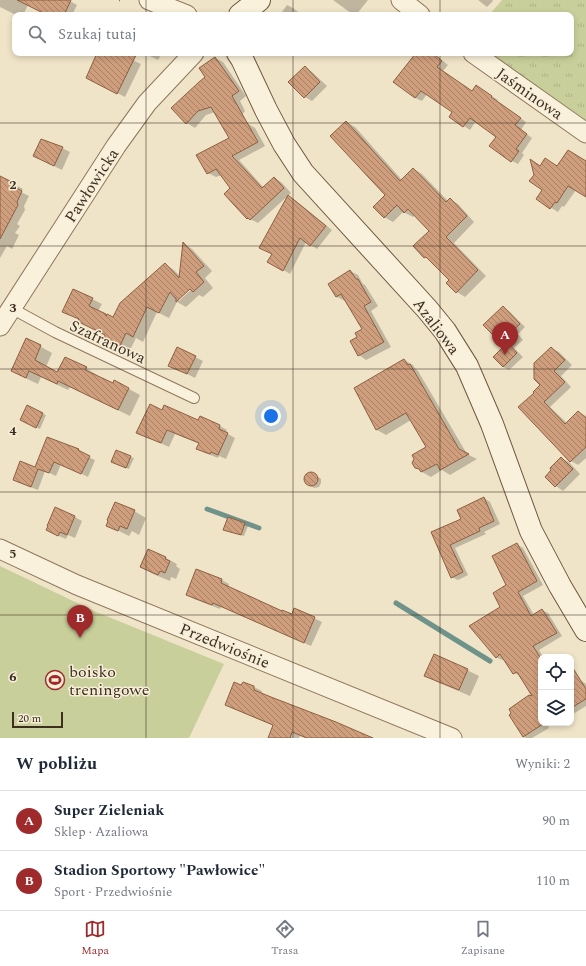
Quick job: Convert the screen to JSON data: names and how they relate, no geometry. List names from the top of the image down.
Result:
{
  "streets": {
    "street": [
      "Jaśminowa",
      "Pawłowicka",
      "Azaliowa",
      "Przedwiośnie"
    ],
    "lane": ["Szafranowa"]
  },
  "crossings": [
    ["Pawłowicka", "Szafranowa"]
  ],
  "places": {
    "sports": ["boisko treningowe"]
  },
  "scale_bar": "20 m",
  "page": {
    "search": "Szukaj tutaj",
    "pins": ["A", "B"],
    "scale": "20 m",
    "heading": ["W pobliżu", "Wyniki: 2"],
    "list": [
      {
        "mark": "A",
        "name": "Super Zieleniak",
        "note": "Sklep · Azaliowa",
        "value": "90 m"
      },
      {
        "mark": "B",
        "name": "Stadion Sportowy \"Pawłowice\"",
        "note": "Sport · Przedwiośnie",
        "value": "110 m"
      }
    ],
    "nav": ["Mapa", "Trasa", "Zapisane"]
  },
  "grid": {
    "rows": [
      "2",
      "3",
      "4",
      "5",
      "6"
    ]
  }
}
